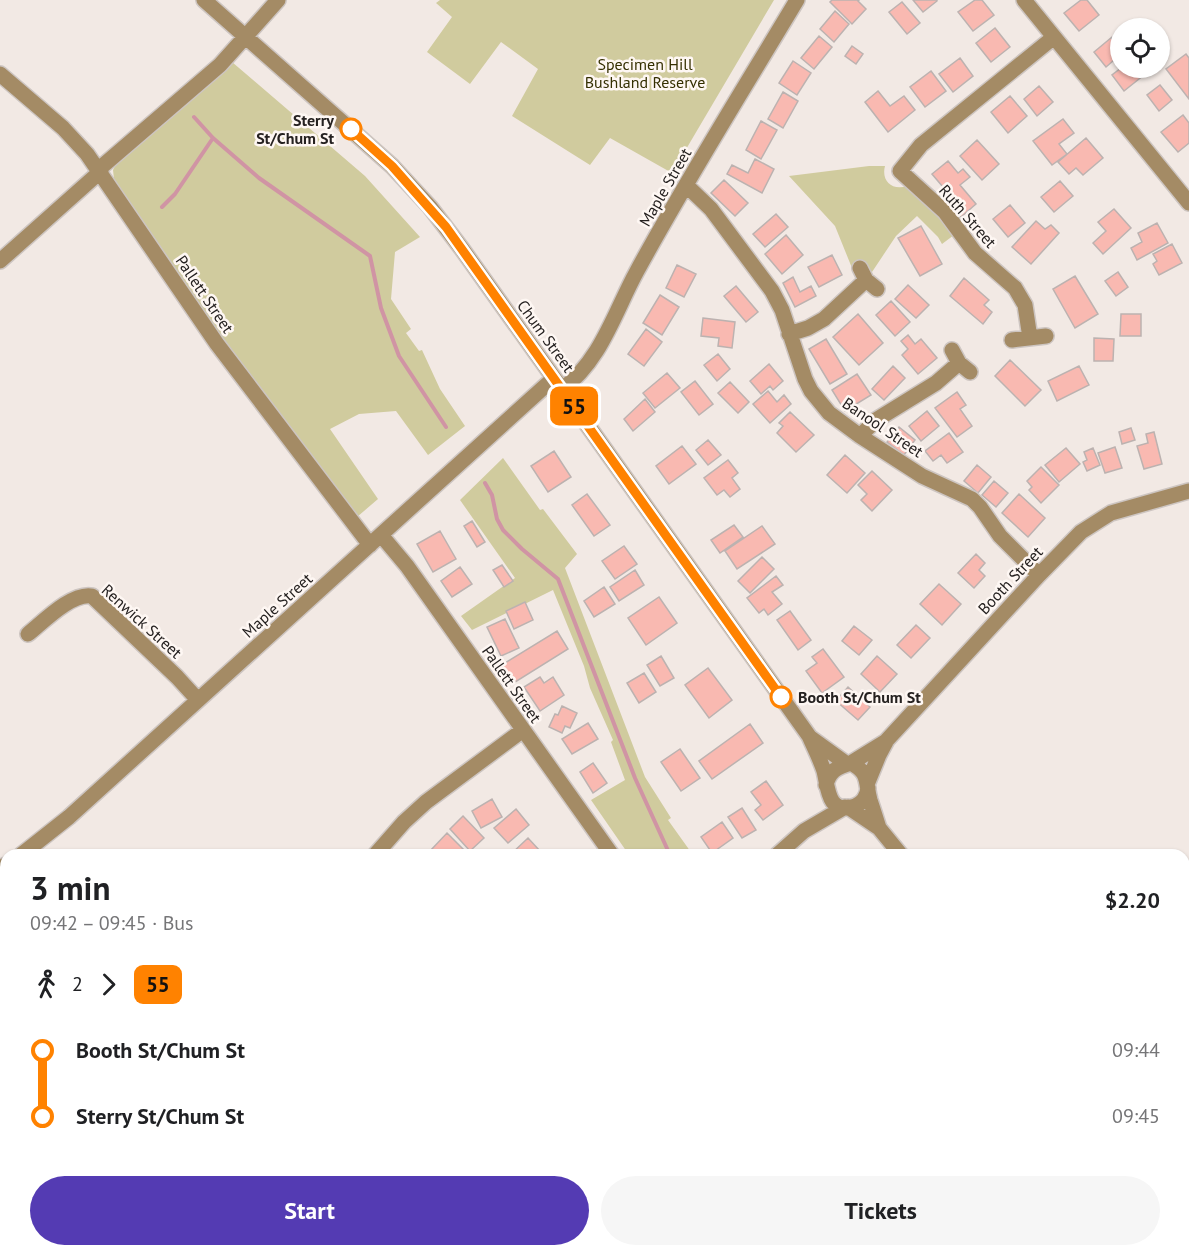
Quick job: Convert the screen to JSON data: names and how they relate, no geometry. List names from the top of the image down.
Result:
{
  "streets": {
    "street": [
      "Maple Street",
      "Ruth Street",
      "Pallett Street",
      "Chum Street",
      "Banool Street",
      "Booth Street",
      "Renwick Street"
    ]
  },
  "crossings": [
    ["Maple Street", "Pallett Street"],
    ["Maple Street", "Chum Street"],
    ["Maple Street", "Banool Street"],
    ["Maple Street", "Renwick Street"],
    ["Chum Street", "Booth Street"],
    ["Banool Street", "Booth Street"]
  ],
  "parks": ["Specimen Hill Bushland Reserve"],
  "places": ["Sterry St/Chum St", "Booth St/Chum St"],
  "lines": ["bus line 55"],
  "page": {
    "on_map": "55",
    "heading": ["3 min", "09:42 – 09:45 · Bus", "$2.20"],
    "legs": ["2", "55"],
    "list": [
      {
        "name": "Booth St/Chum St",
        "value": "09:44"
      },
      {
        "name": "Sterry St/Chum St",
        "value": "09:45"
      }
    ],
    "buttons": ["Start", "Tickets"]
  }
}
